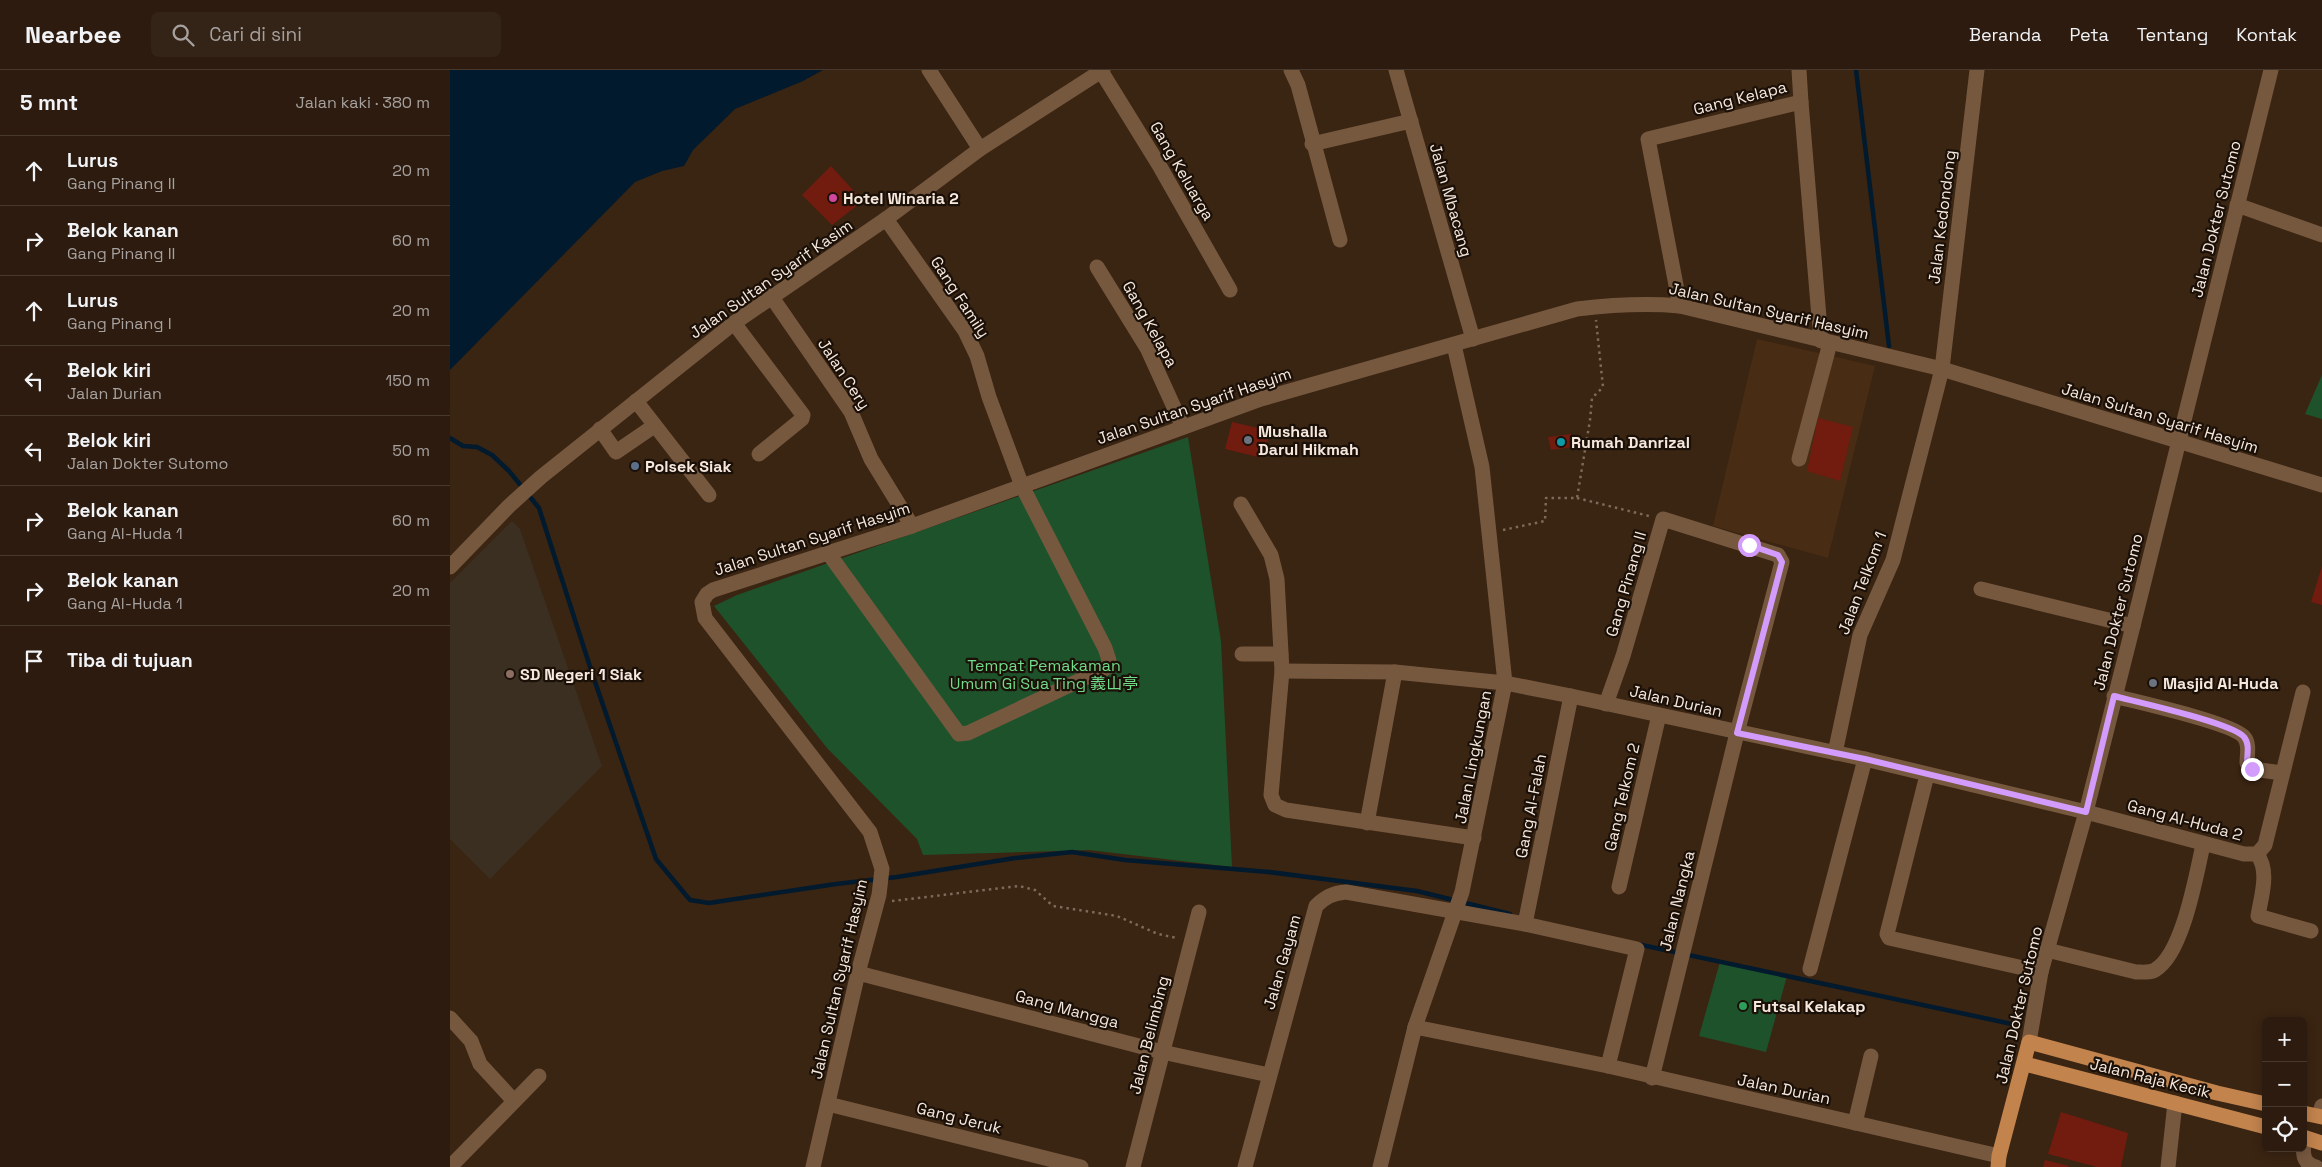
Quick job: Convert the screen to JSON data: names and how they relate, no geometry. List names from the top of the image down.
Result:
{
  "streets": {
    "main road": ["Jalan Dokter Sutomo", "Jalan Raja Kecik"],
    "street": [
      "Gang Kelapa",
      "Gang Keluarga",
      "Jalan Mbacang",
      "Jalan Kedondong",
      "Jalan Sultan Syarif Kasim",
      "Gang Family",
      "Jalan Sultan Syarif Hasyim",
      "Jalan Cery",
      "Jalan Telkom 1",
      "Gang Pinang II",
      "Jalan Durian",
      "Jalan Lingkungan",
      "Gang Telkom 2",
      "Gang Al-Falah",
      "Gang Al-Huda 2",
      "Jalan Nangka",
      "Jalan Gayam",
      "Gang Mangga",
      "Jalan Belimbing",
      "Gang Jeruk"
    ]
  },
  "crossings": [
    ["Gang Kelapa", "Jalan Sultan Syarif Hasyim"],
    ["Gang Keluarga", "Jalan Sultan Syarif Kasim"],
    ["Jalan Mbacang", "Jalan Sultan Syarif Hasyim"],
    ["Jalan Kedondong", "Jalan Sultan Syarif Hasyim"],
    ["Jalan Kedondong", "Jalan Telkom 1"],
    ["Jalan Dokter Sutomo", "Jalan Sultan Syarif Hasyim"],
    ["Jalan Dokter Sutomo", "Jalan Durian"],
    ["Jalan Dokter Sutomo", "Gang Al-Huda 2"],
    ["Jalan Dokter Sutomo", "Jalan Raja Kecik"],
    ["Jalan Sultan Syarif Kasim", "Gang Family"],
    ["Jalan Sultan Syarif Kasim", "Jalan Cery"],
    ["Gang Family", "Jalan Sultan Syarif Hasyim"],
    ["Jalan Sultan Syarif Hasyim", "Jalan Cery"],
    ["Jalan Sultan Syarif Hasyim", "Jalan Telkom 1"],
    ["Jalan Sultan Syarif Hasyim", "Jalan Lingkungan"],
    ["Jalan Sultan Syarif Hasyim", "Gang Mangga"],
    ["Jalan Sultan Syarif Hasyim", "Gang Jeruk"],
    ["Jalan Telkom 1", "Jalan Durian"],
    ["Gang Pinang II", "Jalan Durian"],
    ["Gang Pinang II", "Jalan Nangka"],
    ["Jalan Durian", "Jalan Lingkungan"],
    ["Jalan Durian", "Gang Telkom 2"],
    ["Jalan Durian", "Gang Al-Falah"],
    ["Jalan Durian", "Gang Al-Huda 2"],
    ["Jalan Durian", "Jalan Nangka"],
    ["Jalan Durian", "Jalan Gayam"],
    ["Jalan Lingkungan", "Jalan Gayam"],
    ["Gang Al-Falah", "Jalan Gayam"],
    ["Jalan Gayam", "Gang Mangga"],
    ["Gang Mangga", "Jalan Belimbing"]
  ],
  "parks": ["Tempat Pemakaman Umum Gi Sua Ting 義山亭"],
  "places": [
    "Hotel Winaria 2",
    "Mushalla Darul Hikmah",
    "Rumah Danrizal",
    "Polsek Siak",
    "SD Negeri 1 Siak",
    "Masjid Al-Huda",
    "Futsal Kelakap"
  ],
  "page": {
    "header": "Nearbee",
    "search": "Cari di sini",
    "nav": [
      "Beranda",
      "Peta",
      "Tentang",
      "Kontak"
    ],
    "heading": ["5 mnt", "Jalan kaki · 380 m"],
    "list": [
      ["Lurus", "Gang Pinang II", "20 m"],
      ["Belok kanan", "Gang Pinang II", "60 m"],
      ["Lurus", "Gang Pinang I", "20 m"],
      ["Belok kiri", "Jalan Durian", "150 m"],
      ["Belok kiri", "Jalan Dokter Sutomo", "50 m"],
      ["Belok kanan", "Gang Al-Huda 1", "60 m"],
      ["Belok kanan", "Gang Al-Huda 1", "20 m"],
      "Tiba di tujuan"
    ],
    "map_buttons": ["+", "−"]
  }
}
